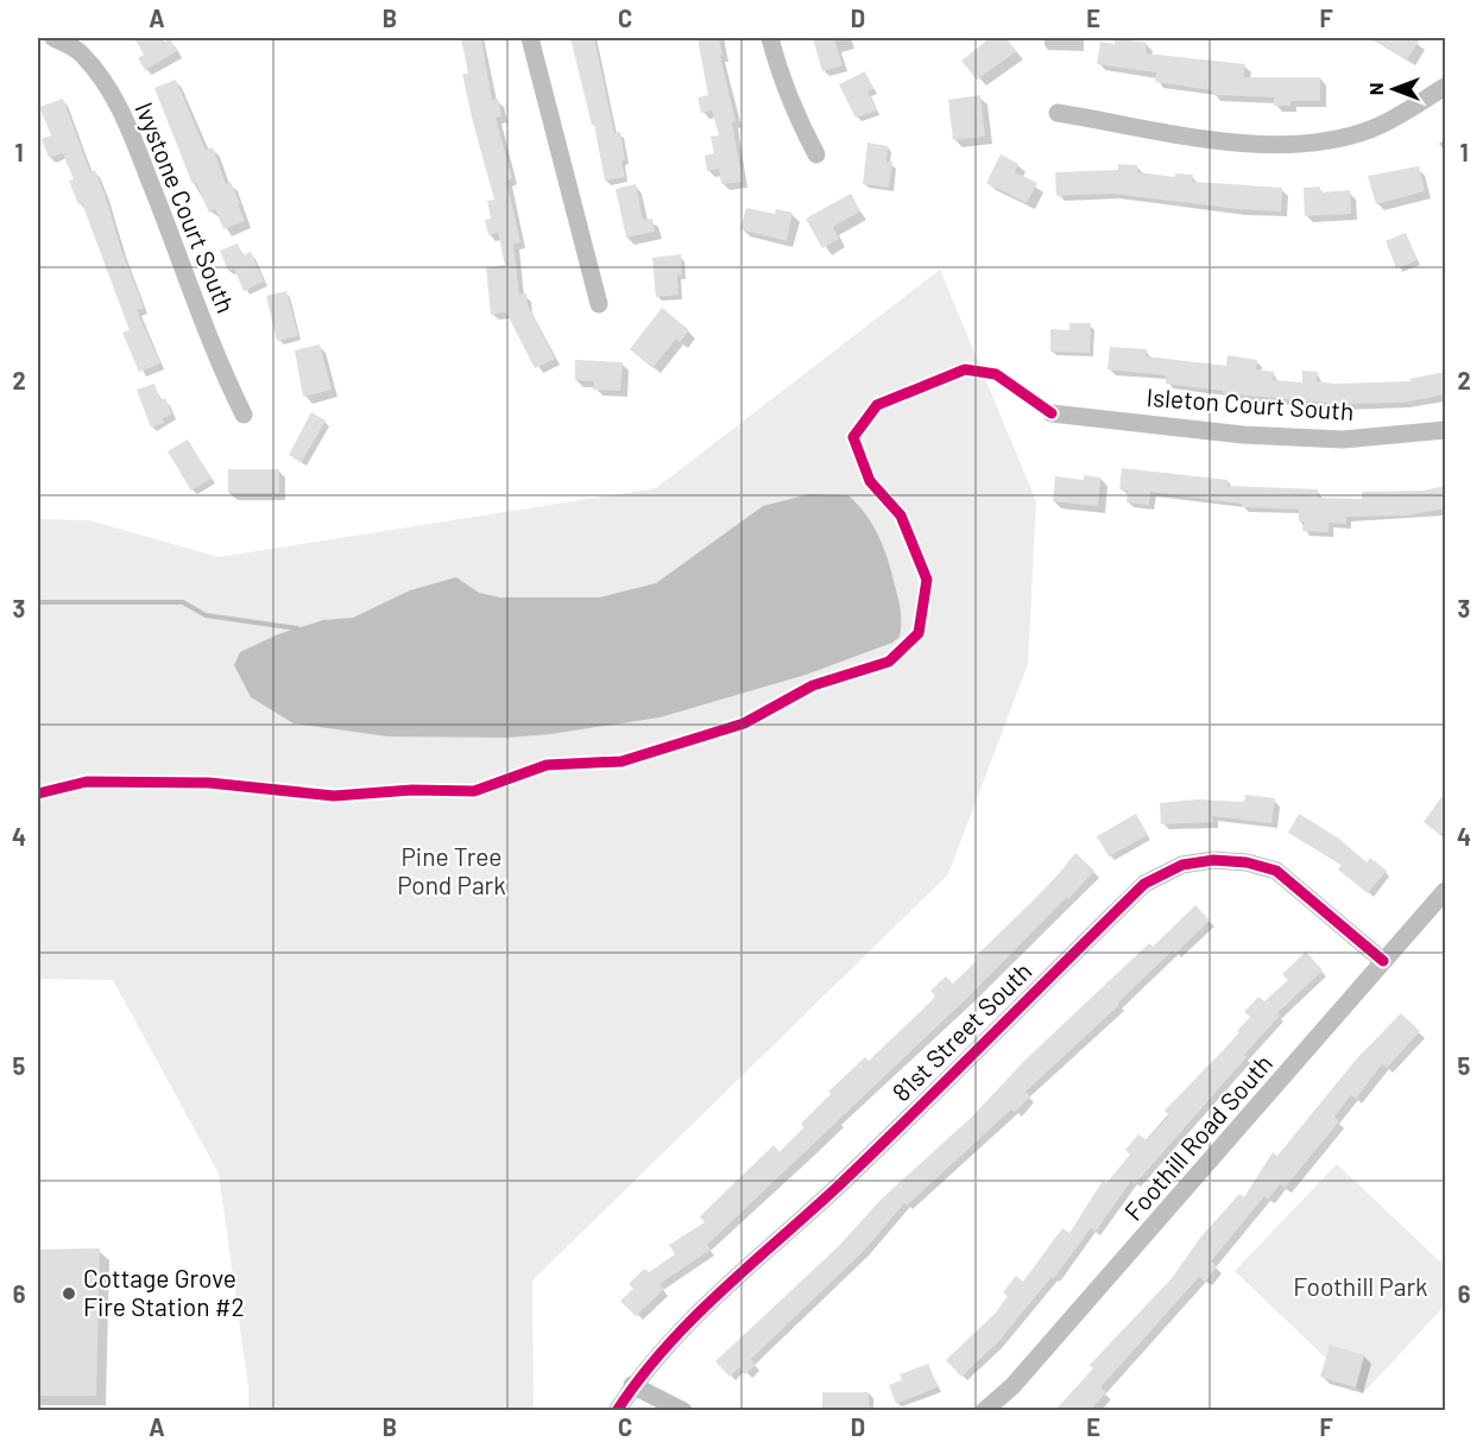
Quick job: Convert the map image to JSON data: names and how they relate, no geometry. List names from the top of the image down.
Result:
{
  "streets": {
    "street": [
      "Ivystone Court South",
      "Isleton Court South",
      "81st Street South",
      "Foothill Road South"
    ]
  },
  "crossings": [
    ["81st Street South", "Foothill Road South"]
  ],
  "parks": ["Pine Tree Pond Park", "Foothill Park"],
  "places": ["Cottage Grove Fire Station #2"],
  "north": "left",
  "grid": {
    "columns": [
      "A",
      "B",
      "C",
      "D",
      "E",
      "F"
    ],
    "rows": [
      "1",
      "2",
      "3",
      "4",
      "5",
      "6"
    ]
  }
}
